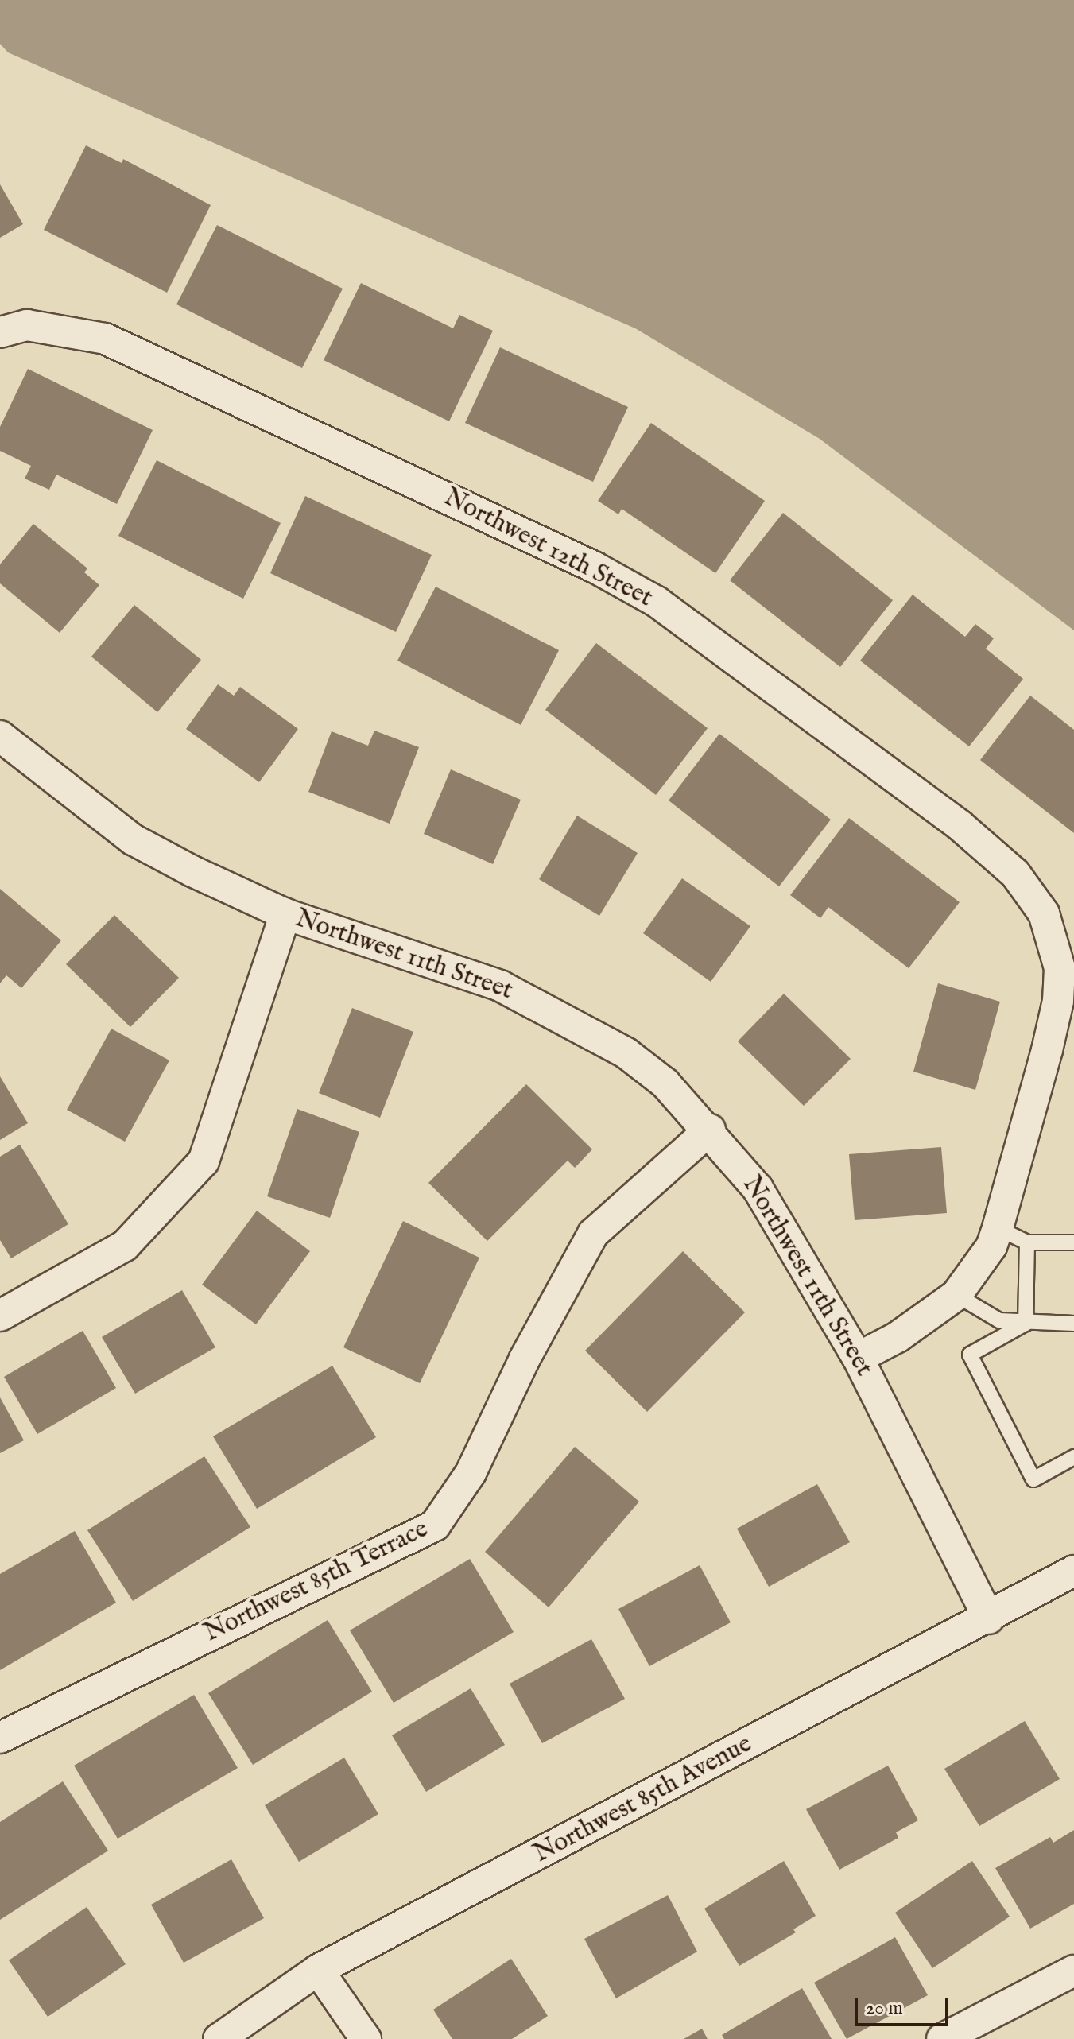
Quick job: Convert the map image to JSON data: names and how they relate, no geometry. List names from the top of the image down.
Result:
{
  "streets": {
    "street": [
      "Northwest 12th Street",
      "Northwest 11th Street",
      "Northwest 85th Terrace",
      "Northwest 85th Avenue"
    ]
  },
  "crossings": [
    ["Northwest 11th Street", "Northwest 85th Terrace"],
    ["Northwest 11th Street", "Northwest 85th Avenue"]
  ],
  "scale_bar": "20 m"
}
